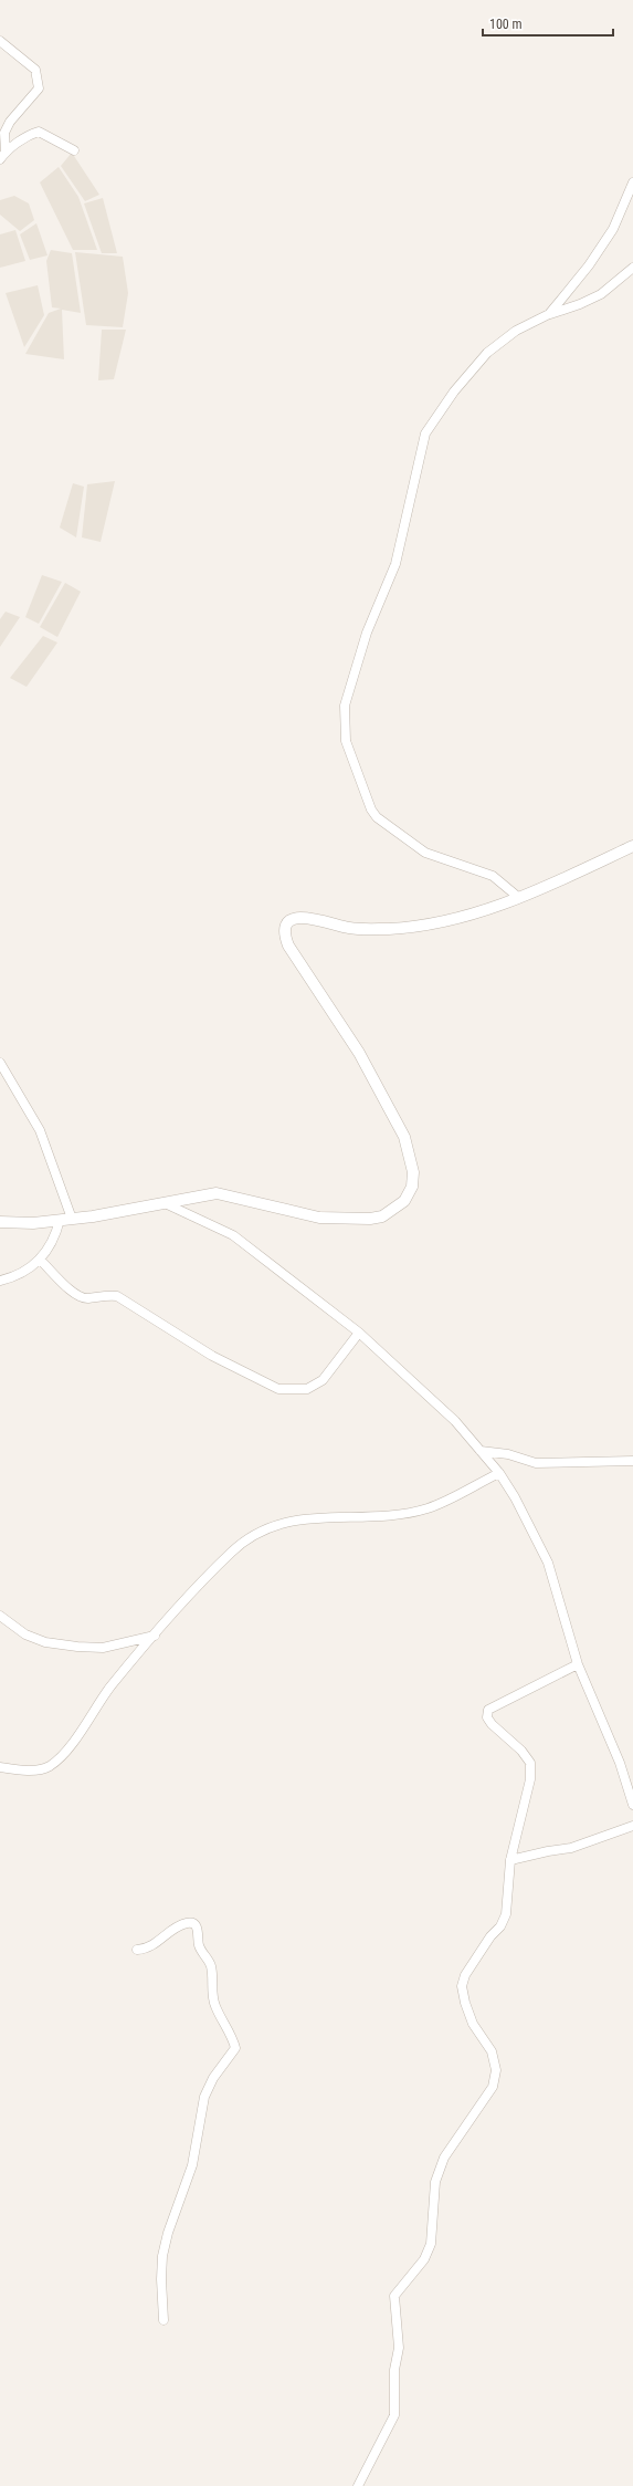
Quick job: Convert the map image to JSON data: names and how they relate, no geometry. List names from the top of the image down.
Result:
{
  "scale_bar": "100 m"
}
